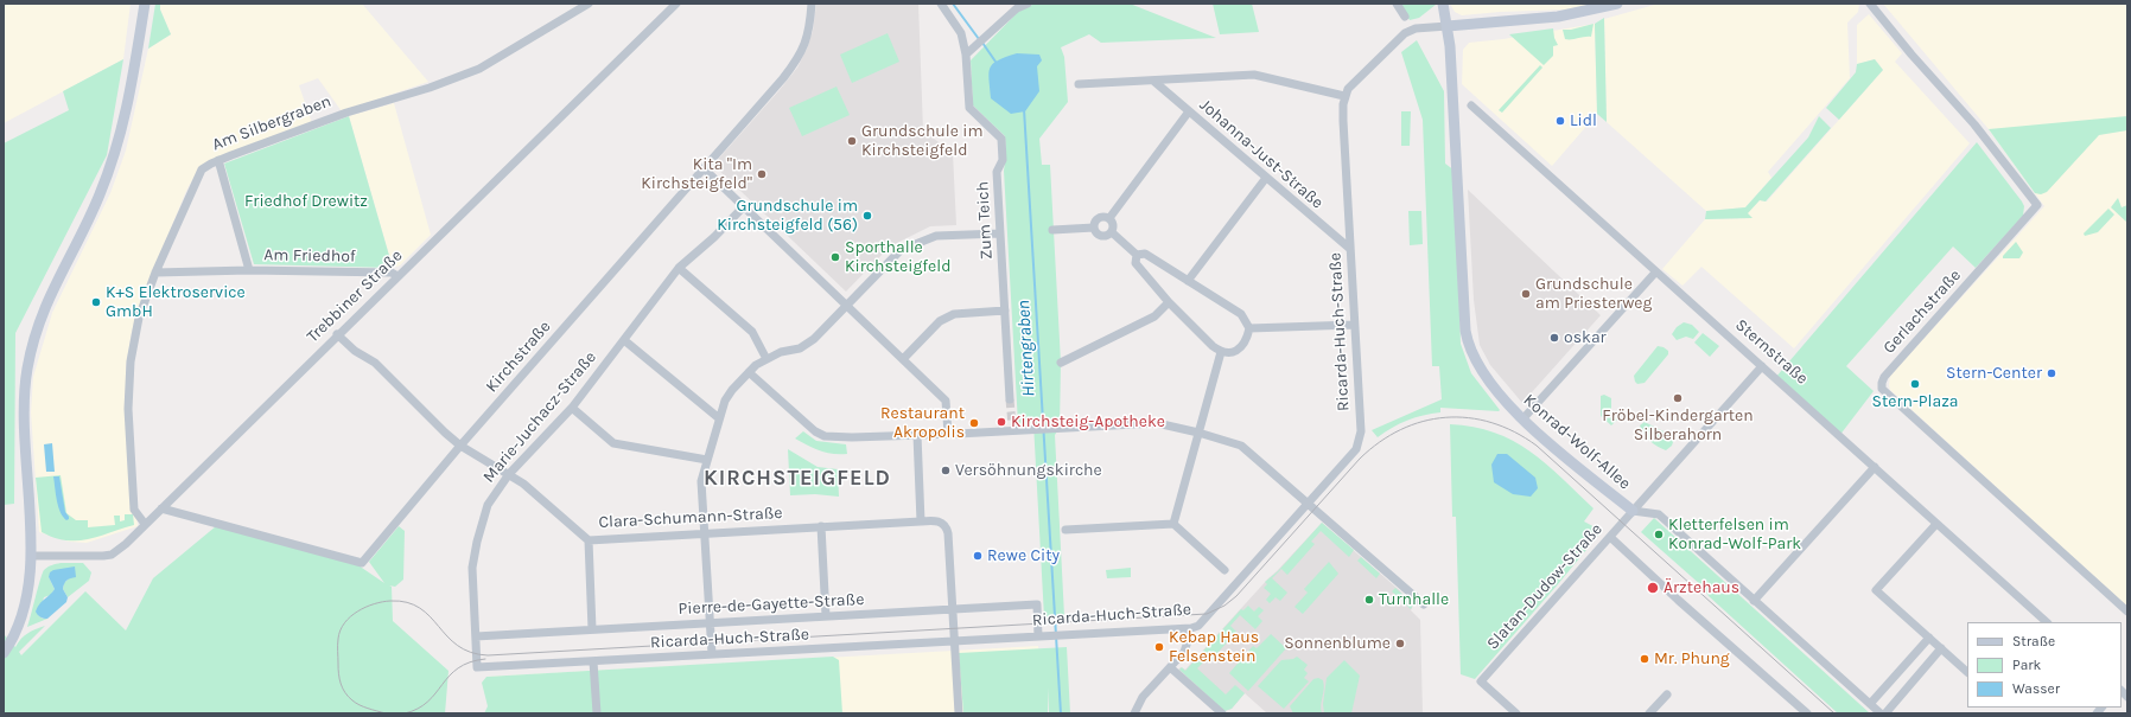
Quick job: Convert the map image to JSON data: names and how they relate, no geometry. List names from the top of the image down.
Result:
{
  "streets": {
    "street": [
      "Am Silbergraben",
      "Johanna-Just-Straße",
      "Zum Teich",
      "Am Friedhof",
      "Trebbiner Straße",
      "Gerlachstraße",
      "Ricarda-Huch-Straße",
      "Sternstraße",
      "Kirchstraße",
      "Marie-Juchacz-Straße",
      "Konrad-Wolf-Allee",
      "Clara-Schumann-Straße",
      "Slatan-Dudow-Straße",
      "Pierre-de-Gayette-Straße"
    ]
  },
  "crossings": [
    ["Am Silbergraben", "Am Friedhof"],
    ["Am Silbergraben", "Trebbiner Straße"],
    ["Johanna-Just-Straße", "Ricarda-Huch-Straße"],
    ["Am Friedhof", "Trebbiner Straße"],
    ["Trebbiner Straße", "Kirchstraße"],
    ["Trebbiner Straße", "Clara-Schumann-Straße"],
    ["Ricarda-Huch-Straße", "Marie-Juchacz-Straße"],
    ["Ricarda-Huch-Straße", "Clara-Schumann-Straße"],
    ["Ricarda-Huch-Straße", "Pierre-de-Gayette-Straße"],
    ["Sternstraße", "Slatan-Dudow-Straße"],
    ["Kirchstraße", "Clara-Schumann-Straße"],
    ["Marie-Juchacz-Straße", "Clara-Schumann-Straße"],
    ["Marie-Juchacz-Straße", "Pierre-de-Gayette-Straße"],
    ["Konrad-Wolf-Allee", "Slatan-Dudow-Straße"],
    ["Clara-Schumann-Straße", "Pierre-de-Gayette-Straße"]
  ],
  "districts": ["KIRCHSTEIGFELD"],
  "water": ["Hirtengraben"],
  "parks": ["Friedhof Drewitz"],
  "places": [
    "Lidl",
    "Grundschule im Kirchsteigfeld",
    "Kita \"Im Kirchsteigfeld\"",
    "Grundschule im Kirchsteigfeld (56)",
    "Sporthalle Kirchsteigfeld",
    "Grundschule am Priesterweg",
    "K+S Elektroservice GmbH",
    "oskar",
    "Stern-Center",
    "Stern-Plaza",
    "Fröbel-Kindergarten Silberahorn",
    "Kirchsteig-Apotheke",
    "Restaurant Akropolis",
    "Versöhnungskirche",
    "Kletterfelsen im Konrad-Wolf-Park",
    "Rewe City",
    "Ärztehaus",
    "Turnhalle",
    "Sonnenblume",
    "Kebap Haus Felsenstein",
    "Mr. Phung"
  ],
  "legend": ["Straße", "Park", "Wasser"]
}
